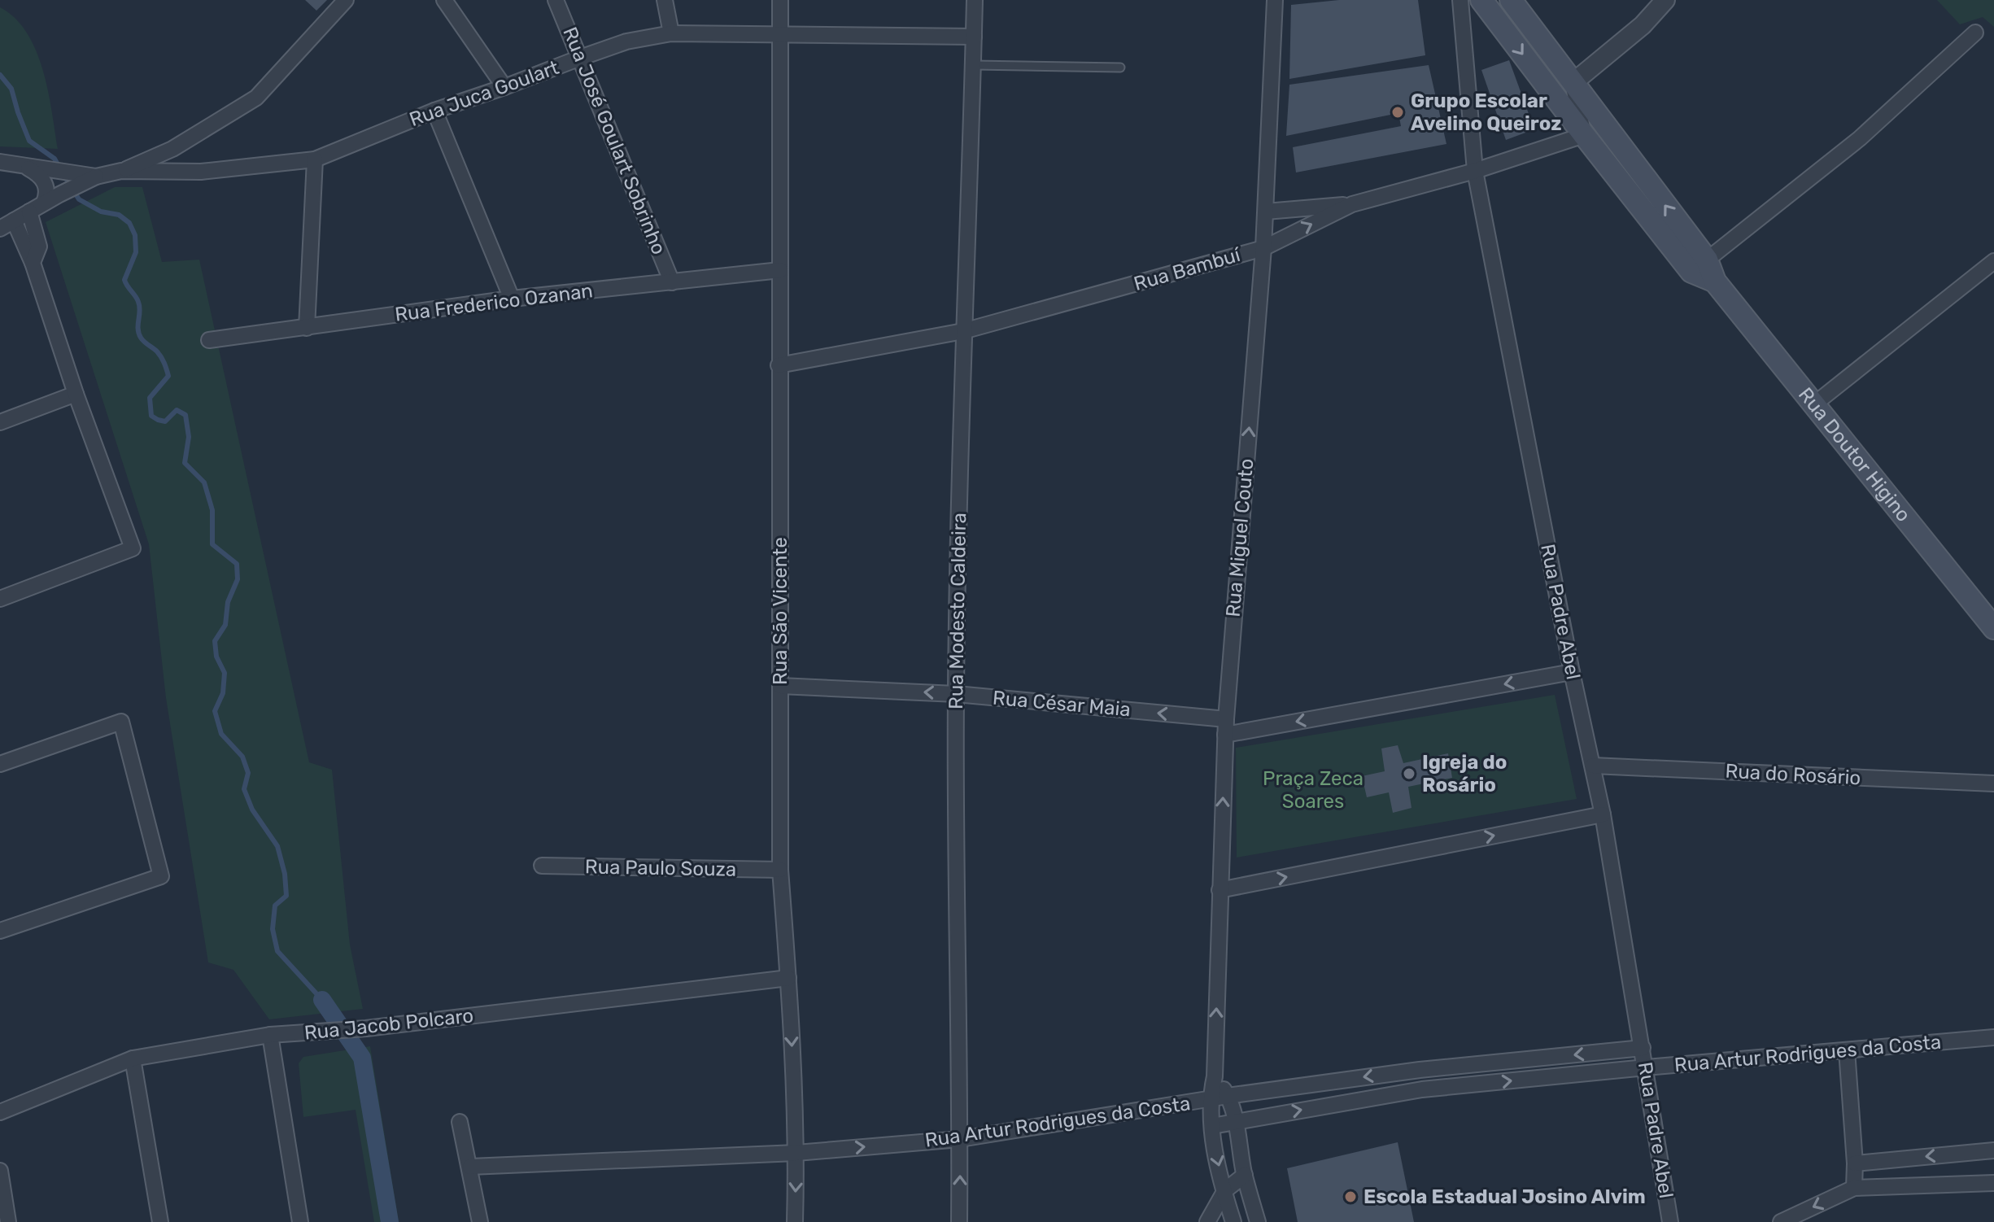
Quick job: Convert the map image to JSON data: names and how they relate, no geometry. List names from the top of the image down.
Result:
{
  "streets": {
    "main road": ["Rua Doutor Higino"],
    "street": [
      "Rua Juca Goulart",
      "Rua José Goulart Sobrinho",
      "Rua Bambuí",
      "Rua Frederico Ozanan",
      "Rua Miguel Couto",
      "Rua São Vicente",
      "Rua Modesto Caldeira",
      "Rua Padre Abel",
      "Rua César Maia",
      "Rua do Rosário",
      "Rua Paulo Souza",
      "Rua Jacob Polcaro",
      "Rua Artur Rodrigues da Costa"
    ]
  },
  "crossings": [
    ["Rua Juca Goulart", "Rua José Goulart Sobrinho"],
    ["Rua Juca Goulart", "Rua São Vicente"],
    ["Rua Juca Goulart", "Rua Modesto Caldeira"],
    ["Rua José Goulart Sobrinho", "Rua Frederico Ozanan"],
    ["Rua Bambuí", "Rua Doutor Higino"],
    ["Rua Bambuí", "Rua Miguel Couto"],
    ["Rua Bambuí", "Rua São Vicente"],
    ["Rua Bambuí", "Rua Modesto Caldeira"],
    ["Rua Bambuí", "Rua Padre Abel"],
    ["Rua Frederico Ozanan", "Rua São Vicente"],
    ["Rua Miguel Couto", "Rua César Maia"],
    ["Rua Miguel Couto", "Rua Artur Rodrigues da Costa"],
    ["Rua São Vicente", "Rua César Maia"],
    ["Rua São Vicente", "Rua Paulo Souza"],
    ["Rua São Vicente", "Rua Jacob Polcaro"],
    ["Rua São Vicente", "Rua Artur Rodrigues da Costa"],
    ["Rua Modesto Caldeira", "Rua César Maia"],
    ["Rua Modesto Caldeira", "Rua Artur Rodrigues da Costa"],
    ["Rua Padre Abel", "Rua do Rosário"],
    ["Rua Padre Abel", "Rua Artur Rodrigues da Costa"]
  ],
  "one_way": ["Rua Miguel Couto", "Rua César Maia"],
  "parks": ["Praça Zeca Soares"],
  "places": ["Grupo Escolar Avelino Queiroz", "Igreja do Rosário", "Escola Estadual Josino Alvim"]
}
